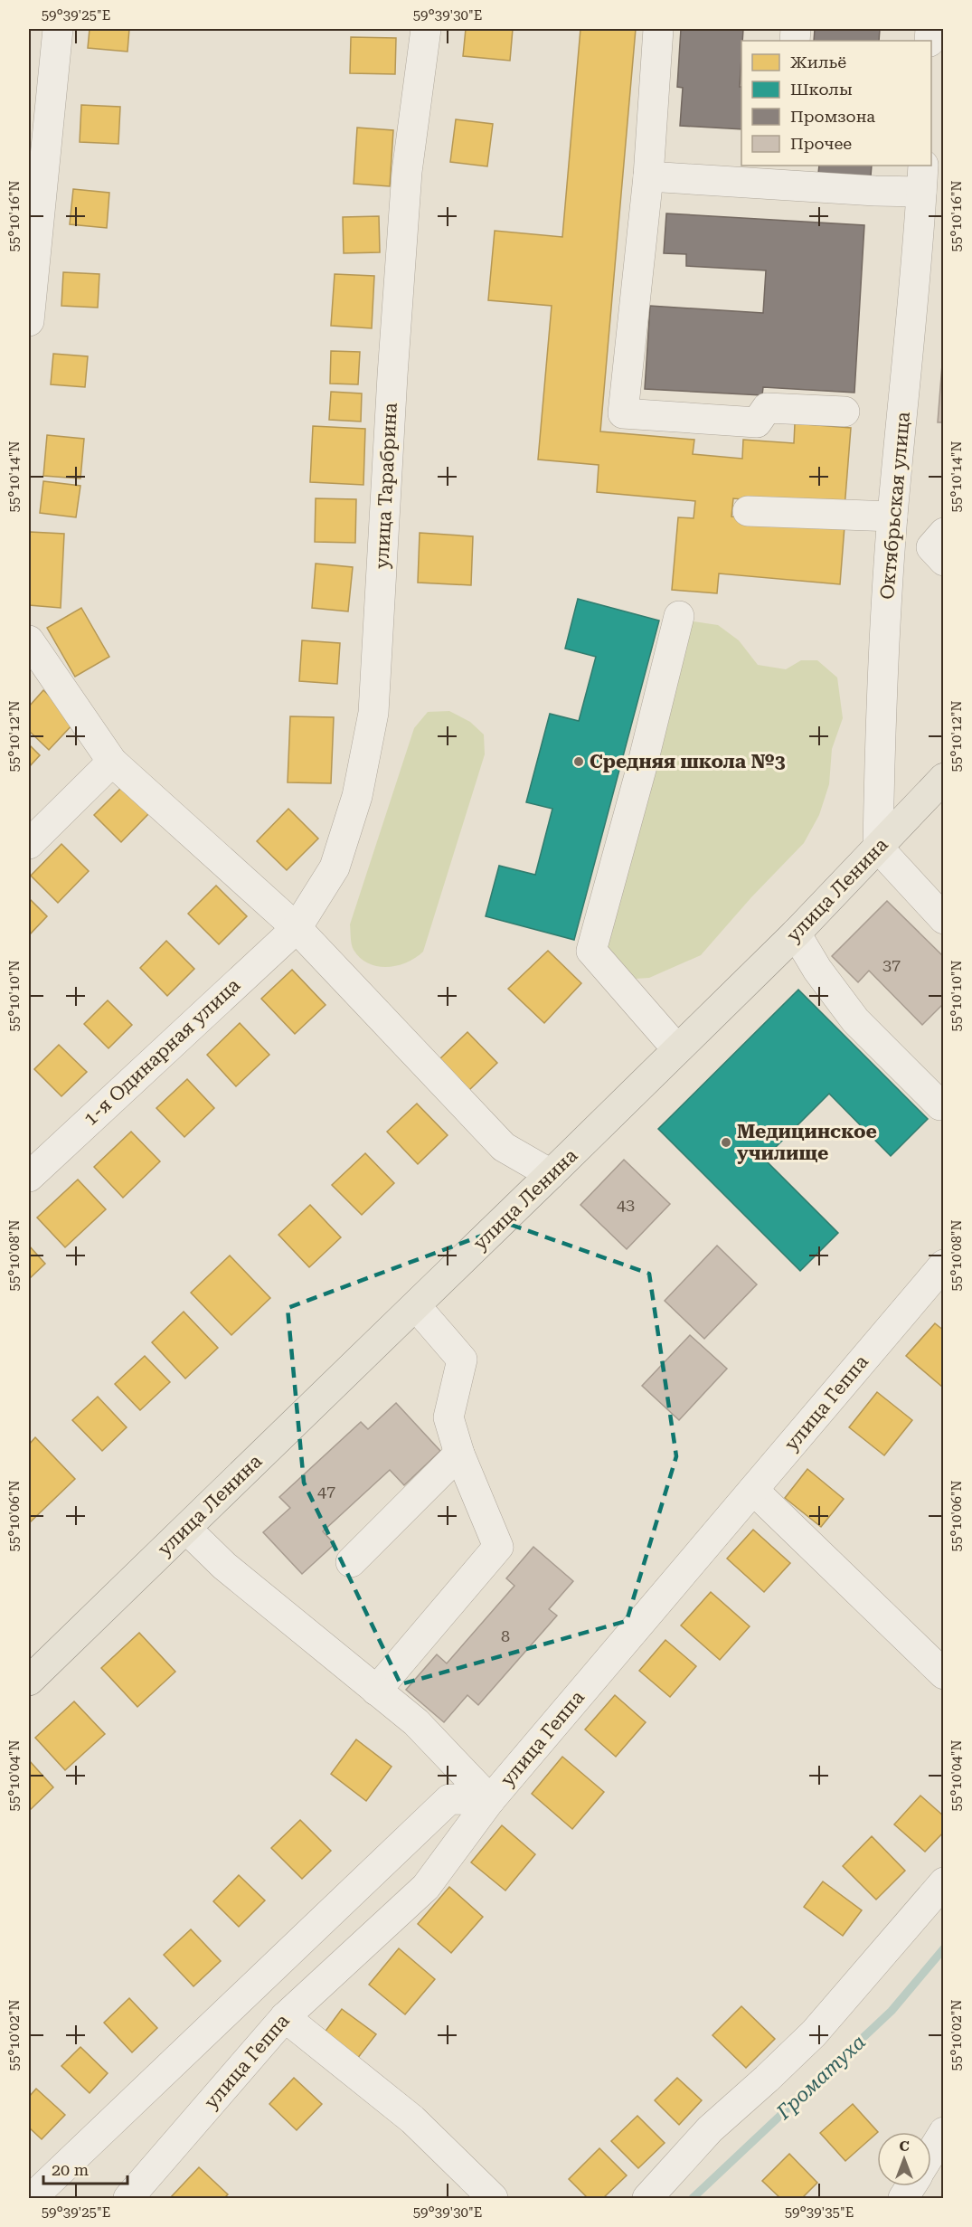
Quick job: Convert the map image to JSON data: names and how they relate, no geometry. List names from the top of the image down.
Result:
{
  "streets": {
    "main road": ["улица Ленина"],
    "street": [
      "улица Тарабрина",
      "Октябрьская улица",
      "1-я Одинарная улица",
      "улица Геппа"
    ]
  },
  "crossings": [
    ["улица Тарабрина", "1-я Одинарная улица"],
    ["Октябрьская улица", "улица Ленина"]
  ],
  "water": ["Громатуха"],
  "places": ["Средняя школа №3", "Медицинское училище"],
  "house_numbers": [
    "37",
    "43",
    "47",
    "8"
  ],
  "legend": [
    "Жильё",
    "Школы",
    "Промзона",
    "Прочее"
  ],
  "scale_bar": "20 m",
  "north": "top",
  "coordinates": [
    "59°39'25\"E",
    "59°39'30\"E",
    "55°10'16\"N",
    "55°10'14\"N",
    "55°10'12\"N",
    "55°10'10\"N",
    "55°10'08\"N",
    "55°10'06\"N",
    "55°10'04\"N",
    "55°10'02\"N",
    "59°39'35\"E"
  ]
}
